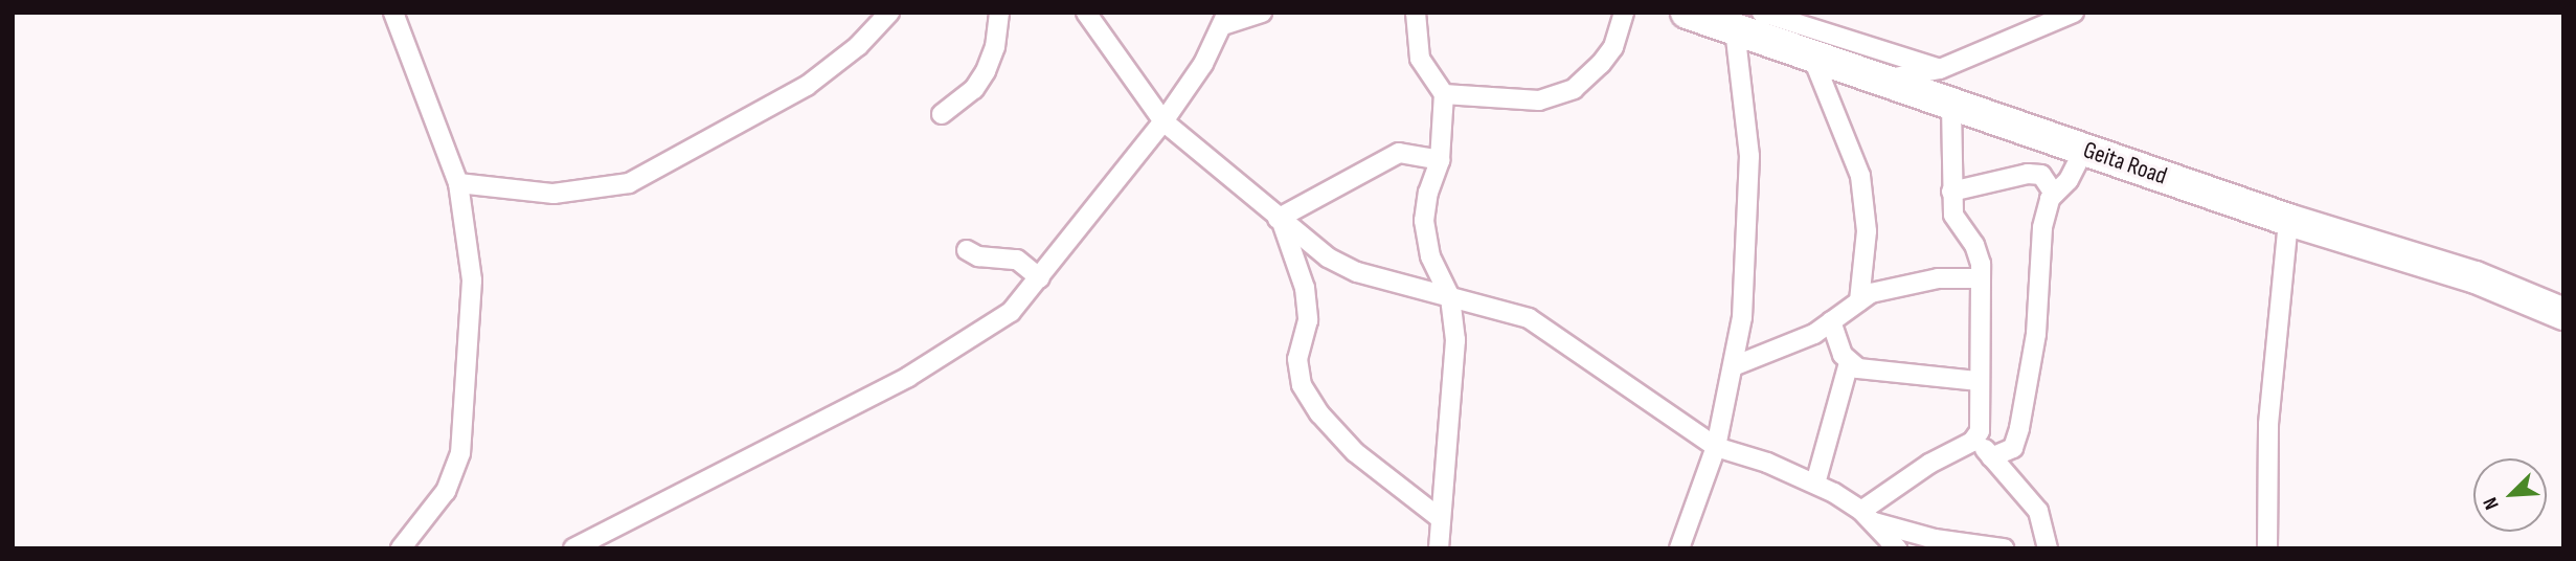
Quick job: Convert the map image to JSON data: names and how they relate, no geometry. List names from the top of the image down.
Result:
{
  "streets": {
    "highway": ["Geita Road"]
  },
  "north": "bottom left"
}
